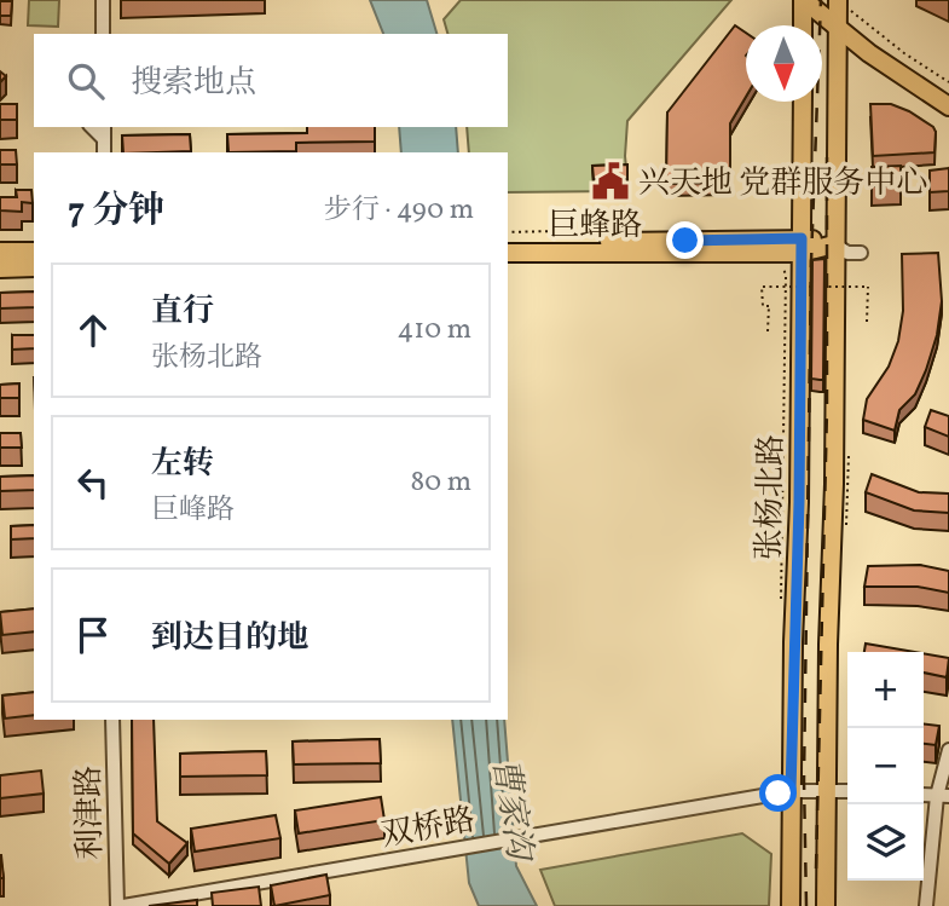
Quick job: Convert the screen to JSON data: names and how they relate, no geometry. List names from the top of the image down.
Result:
{
  "streets": {
    "main road": ["巨蜂路", "张杨北路"],
    "street": ["利津路", "双桥路"]
  },
  "crossings": [
    ["巨蜂路", "张杨北路"],
    ["张杨北路", "双桥路"],
    ["利津路", "双桥路"]
  ],
  "water": ["曹家沟"],
  "places": {
    "public building": ["兴天地 党群服务中心"]
  },
  "north": "bottom",
  "page": {
    "search": "搜索地点",
    "heading": ["7 分钟", "步行 · 490 m"],
    "list": [
      ["直行", "张杨北路", "410 m"],
      ["左转", "巨峰路", "80 m"],
      "到达目的地"
    ],
    "map_buttons": ["+", "−"]
  }
}
